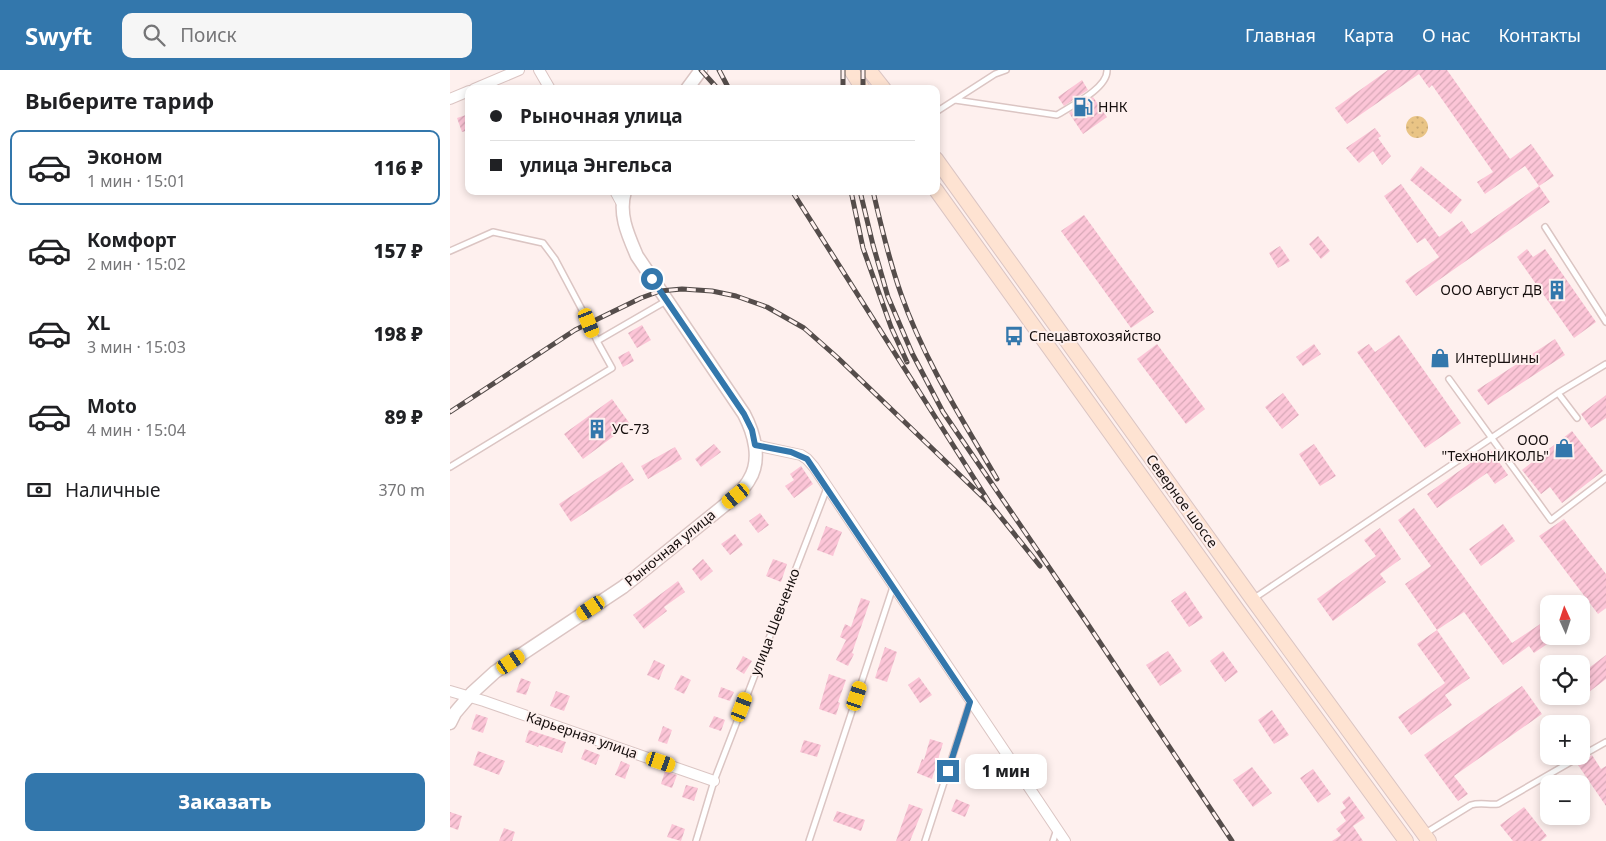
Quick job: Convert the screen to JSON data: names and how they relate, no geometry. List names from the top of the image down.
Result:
{
  "streets": {
    "main road": ["Северное шоссе"],
    "street": ["Рыночная улица", "Карьерная улица"],
    "lane": ["улица Шевченко"]
  },
  "crossings": [
    ["Рыночная улица", "Карьерная улица"],
    ["улица Шевченко", "Карьерная улица"]
  ],
  "places": {
    "fuel station": ["ННК"],
    "building": ["ООО Август ДВ", "УС-73"],
    "bus stop": ["Спецавтохозяйство"],
    "shop": ["ИнтерШины", "ООО \"ТехноНИКОЛЬ\""]
  },
  "north": "top",
  "page": {
    "header": "Swyft",
    "search": "Поиск",
    "nav": [
      "Главная",
      "Карта",
      "О нас",
      "Контакты"
    ],
    "heading": "Выберите тариф",
    "banner": ["Рыночная улица", "улица Энгельса"],
    "list": [
      {
        "name": "Эконом",
        "note": "1 мин · 15:01",
        "value": "116 ₽"
      },
      {
        "name": "Комфорт",
        "note": "2 мин · 15:02",
        "value": "157 ₽"
      },
      {
        "name": "XL",
        "note": "3 мин · 15:03",
        "value": "198 ₽"
      },
      {
        "name": "Moto",
        "note": "4 мин · 15:04",
        "value": "89 ₽"
      }
    ],
    "pay": ["Наличные", "370 m"],
    "map_buttons": ["+", "−"],
    "bubble": "1 мин",
    "buttons": "Заказать"
  }
}
